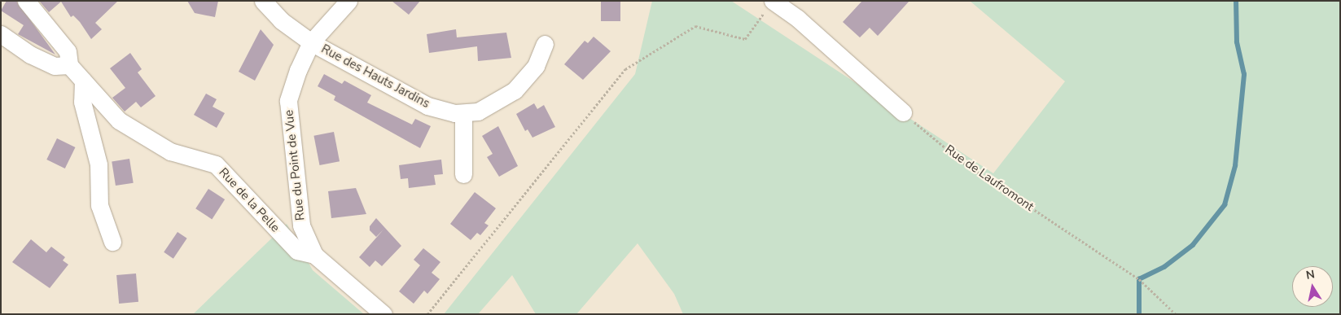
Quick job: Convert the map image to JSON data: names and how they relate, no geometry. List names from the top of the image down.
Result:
{
  "streets": {
    "street": ["Rue des Hauts Jardins", "Rue du Point de Vue", "Rue de la Pelle"],
    "path": ["Rue de Laufromont"]
  },
  "crossings": [
    ["Rue des Hauts Jardins", "Rue du Point de Vue"],
    ["Rue du Point de Vue", "Rue de la Pelle"]
  ],
  "north": "top"
}
